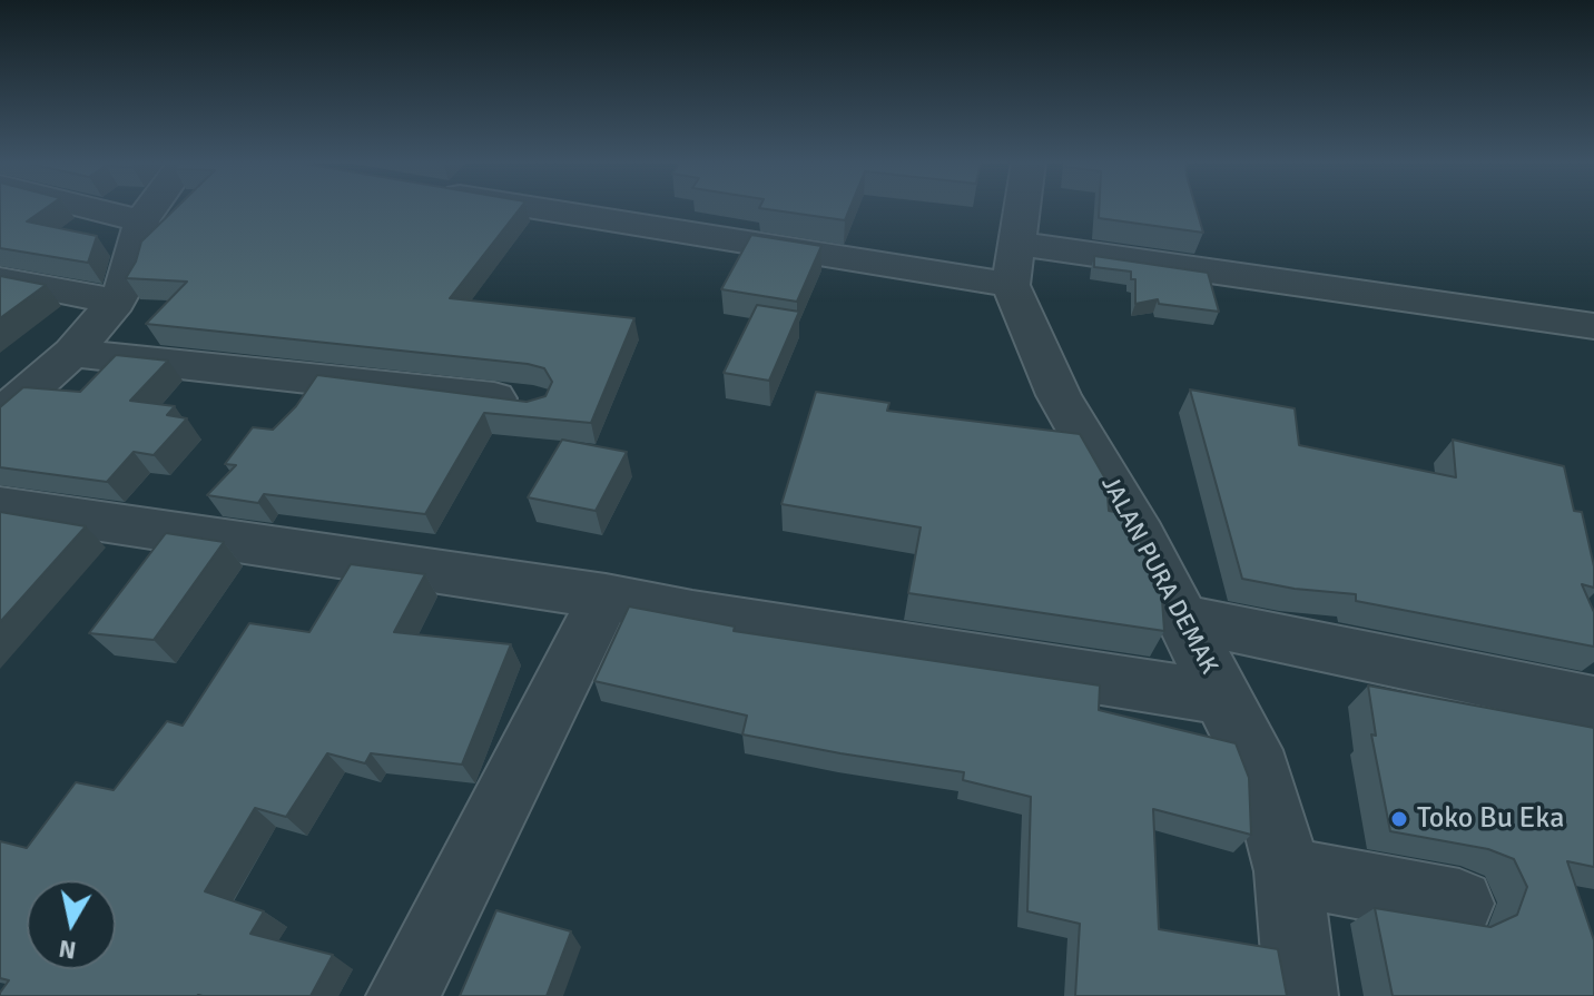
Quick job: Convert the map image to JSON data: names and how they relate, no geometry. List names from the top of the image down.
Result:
{
  "streets": {
    "street": ["JALAN PURA DEMAK"]
  },
  "places": ["Toko Bu Eka"],
  "north": "bottom"
}
